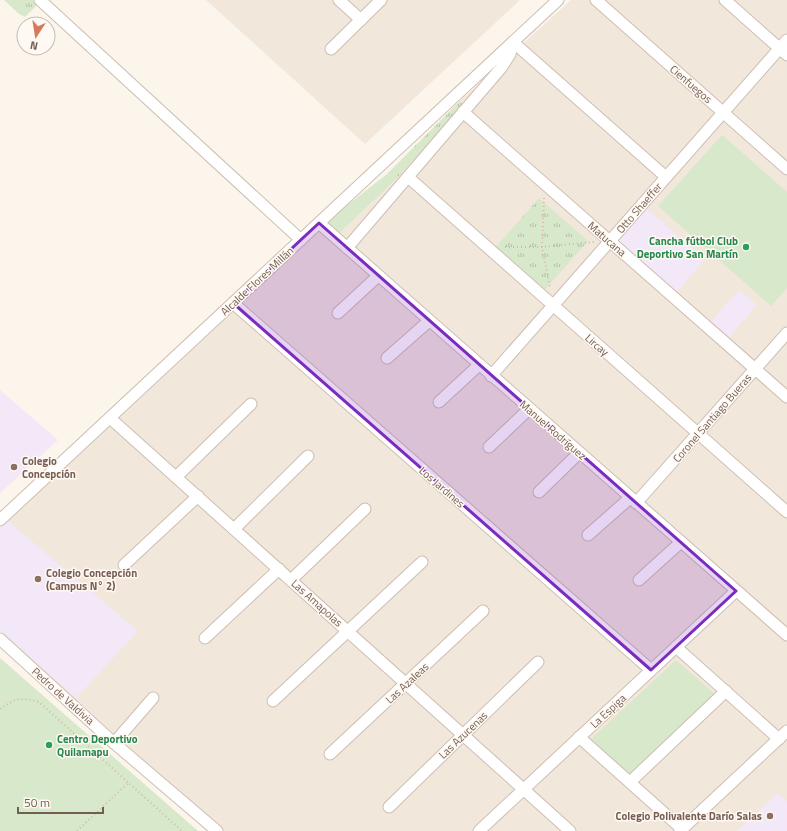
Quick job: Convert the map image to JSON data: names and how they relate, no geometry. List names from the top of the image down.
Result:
{
  "streets": {
    "street": [
      "Cienfuegos",
      "Otto Shaeffer",
      "Matucana",
      "Alcalde Flores Millán",
      "Lircay",
      "Coronel Santiago Bueras",
      "Manuel Rodríguez",
      "Los Jardines",
      "Las Amapolas",
      "Las Azaleas",
      "Pedro de Valdivia",
      "La Espiga",
      "Las Azucenas"
    ]
  },
  "crossings": [
    ["Cienfuegos", "Otto Shaeffer"],
    ["Otto Shaeffer", "Matucana"],
    ["Otto Shaeffer", "Lircay"],
    ["Otto Shaeffer", "Manuel Rodríguez"],
    ["Matucana", "Alcalde Flores Millán"],
    ["Matucana", "Coronel Santiago Bueras"],
    ["Alcalde Flores Millán", "Lircay"],
    ["Alcalde Flores Millán", "Manuel Rodríguez"],
    ["Alcalde Flores Millán", "Los Jardines"],
    ["Alcalde Flores Millán", "Las Amapolas"],
    ["Lircay", "Coronel Santiago Bueras"],
    ["Coronel Santiago Bueras", "Manuel Rodríguez"],
    ["Manuel Rodríguez", "La Espiga"],
    ["Los Jardines", "La Espiga"],
    ["Las Amapolas", "Las Azaleas"],
    ["Las Amapolas", "La Espiga"],
    ["Las Amapolas", "Las Azucenas"]
  ],
  "places": [
    "Cancha fútbol Club Deportivo San Martín",
    "Colegio Concepción",
    "Colegio Concepción (Campus N° 2)",
    "Centro Deportivo Quilamapu",
    "Colegio Polivalente Darío Salas"
  ],
  "scale_bar": "50 m",
  "north": "bottom"
}
